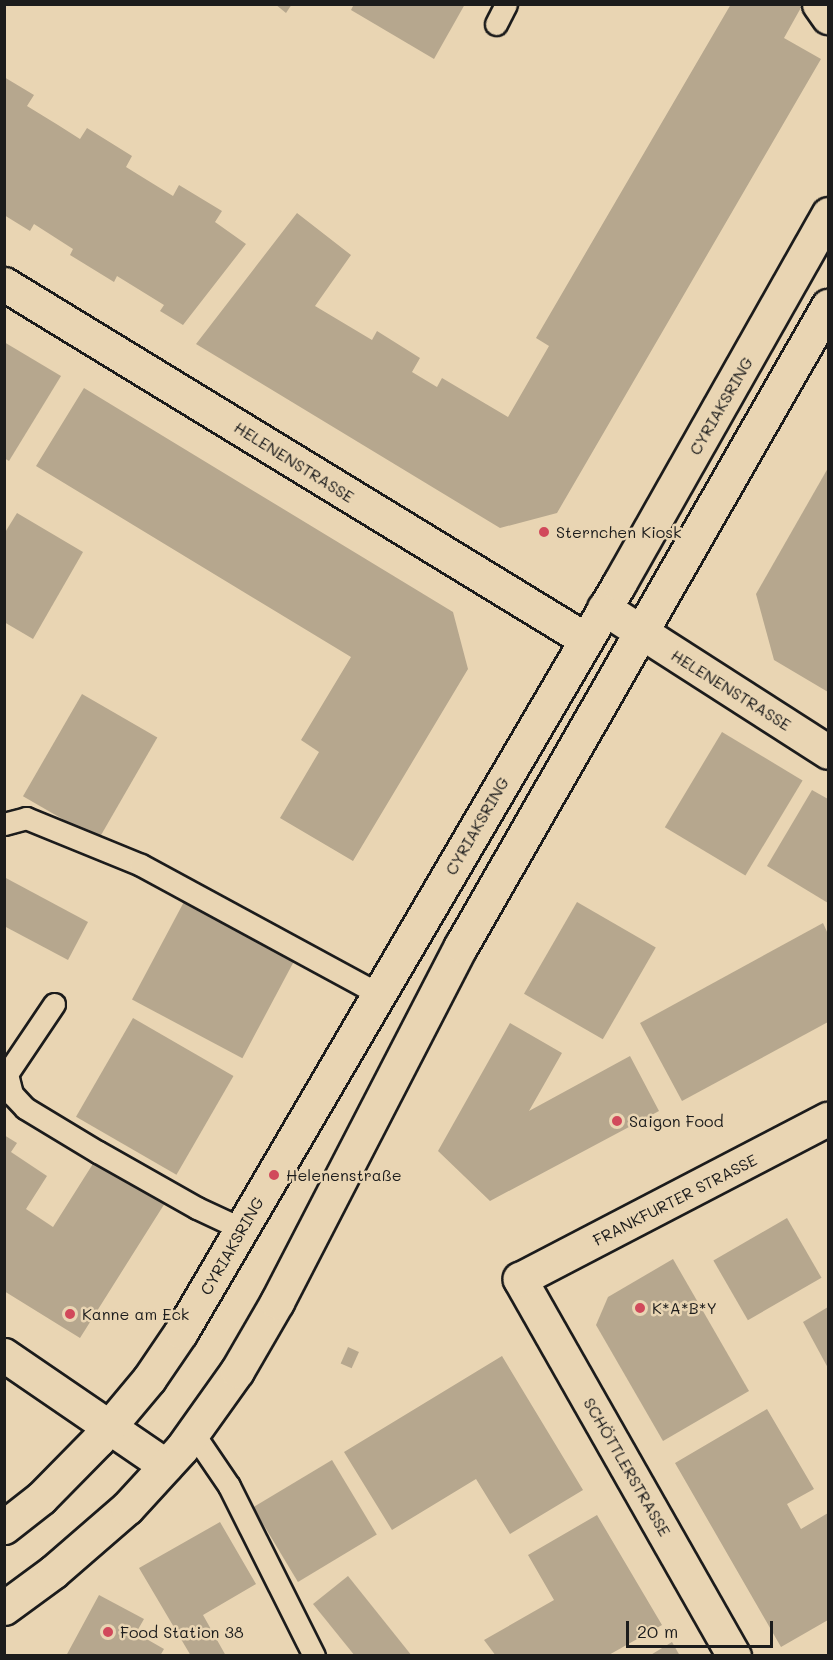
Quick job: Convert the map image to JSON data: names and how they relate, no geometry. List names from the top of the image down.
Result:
{
  "streets": {
    "main road": [
      "CYRIAKSRING",
      "HELENENSTRASSE",
      "FRANKFURTER STRASSE",
      "SCHÖTTLERSTRASSE"
    ]
  },
  "crossings": [
    ["CYRIAKSRING", "HELENENSTRASSE"],
    ["FRANKFURTER STRASSE", "SCHÖTTLERSTRASSE"]
  ],
  "places": [
    "Sternchen Kiosk",
    "Saigon Food",
    "Helenenstraße",
    "K*A*B*Y",
    "Kanne am Eck",
    "Food Station 38"
  ],
  "scale_bar": "20 m"
}
